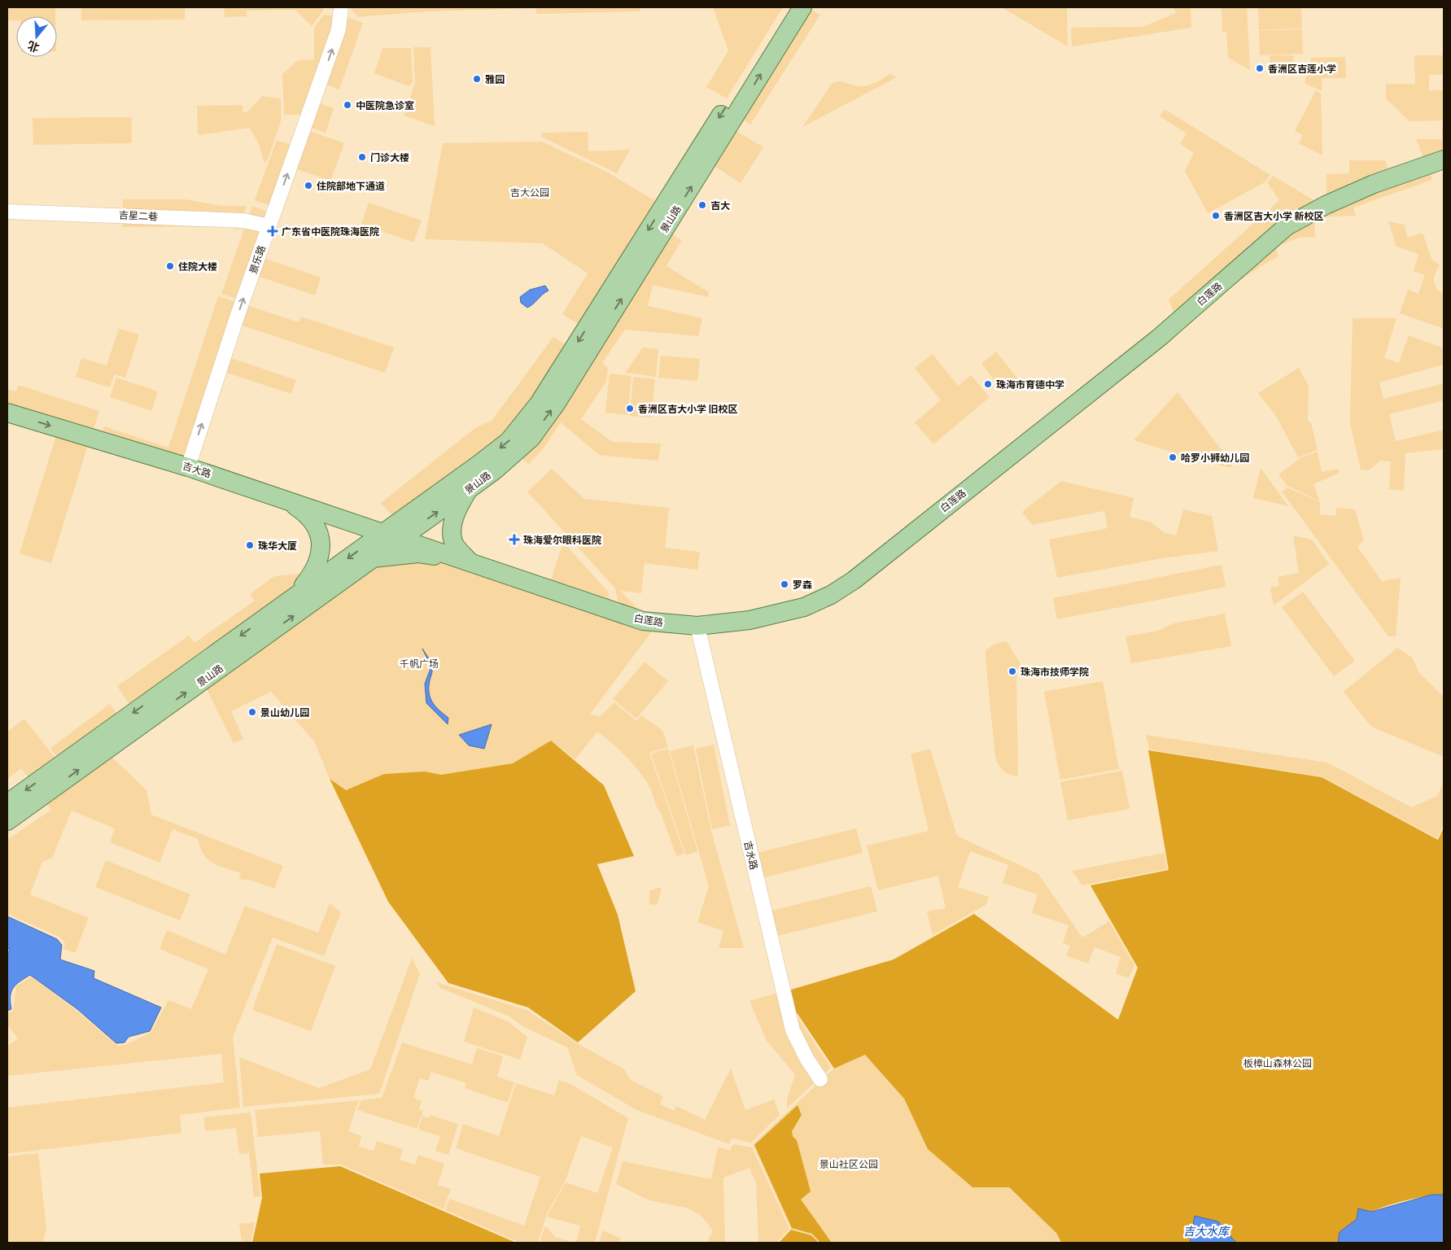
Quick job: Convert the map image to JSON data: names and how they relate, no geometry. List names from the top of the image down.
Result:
{
  "streets": {
    "main road": ["景山路", "白莲路", "吉大路"],
    "street": ["吉星二巷", "景乐路", "吉水路"]
  },
  "crossings": [
    ["吉星二巷", "景乐路"],
    ["景山路", "白莲路"],
    ["景山路", "吉大路"],
    ["景乐路", "吉大路"],
    ["白莲路", "吉大路"],
    ["白莲路", "吉水路"]
  ],
  "one_way": ["景乐路", "吉大路"],
  "water": ["吉大水库"],
  "parks": [
    "吉大公园",
    "千帆广场",
    "板樟山森林公园",
    "景山社区公园"
  ],
  "places": {
    "other": [
      "香洲区吉莲小学",
      "雅园",
      "中医院急诊室",
      "门诊大楼",
      "住院部地下通道",
      "吉大",
      "香洲区吉大小学 新校区",
      "住院大楼",
      "珠海市育德中学",
      "香洲区吉大小学 旧校区",
      "哈罗小狮幼儿园",
      "珠华大厦",
      "罗森",
      "珠海市技师学院",
      "景山幼儿园"
    ],
    "health": ["广东省中医院珠海医院", "珠海爱尔眼科医院"]
  },
  "north": "bottom"
}
